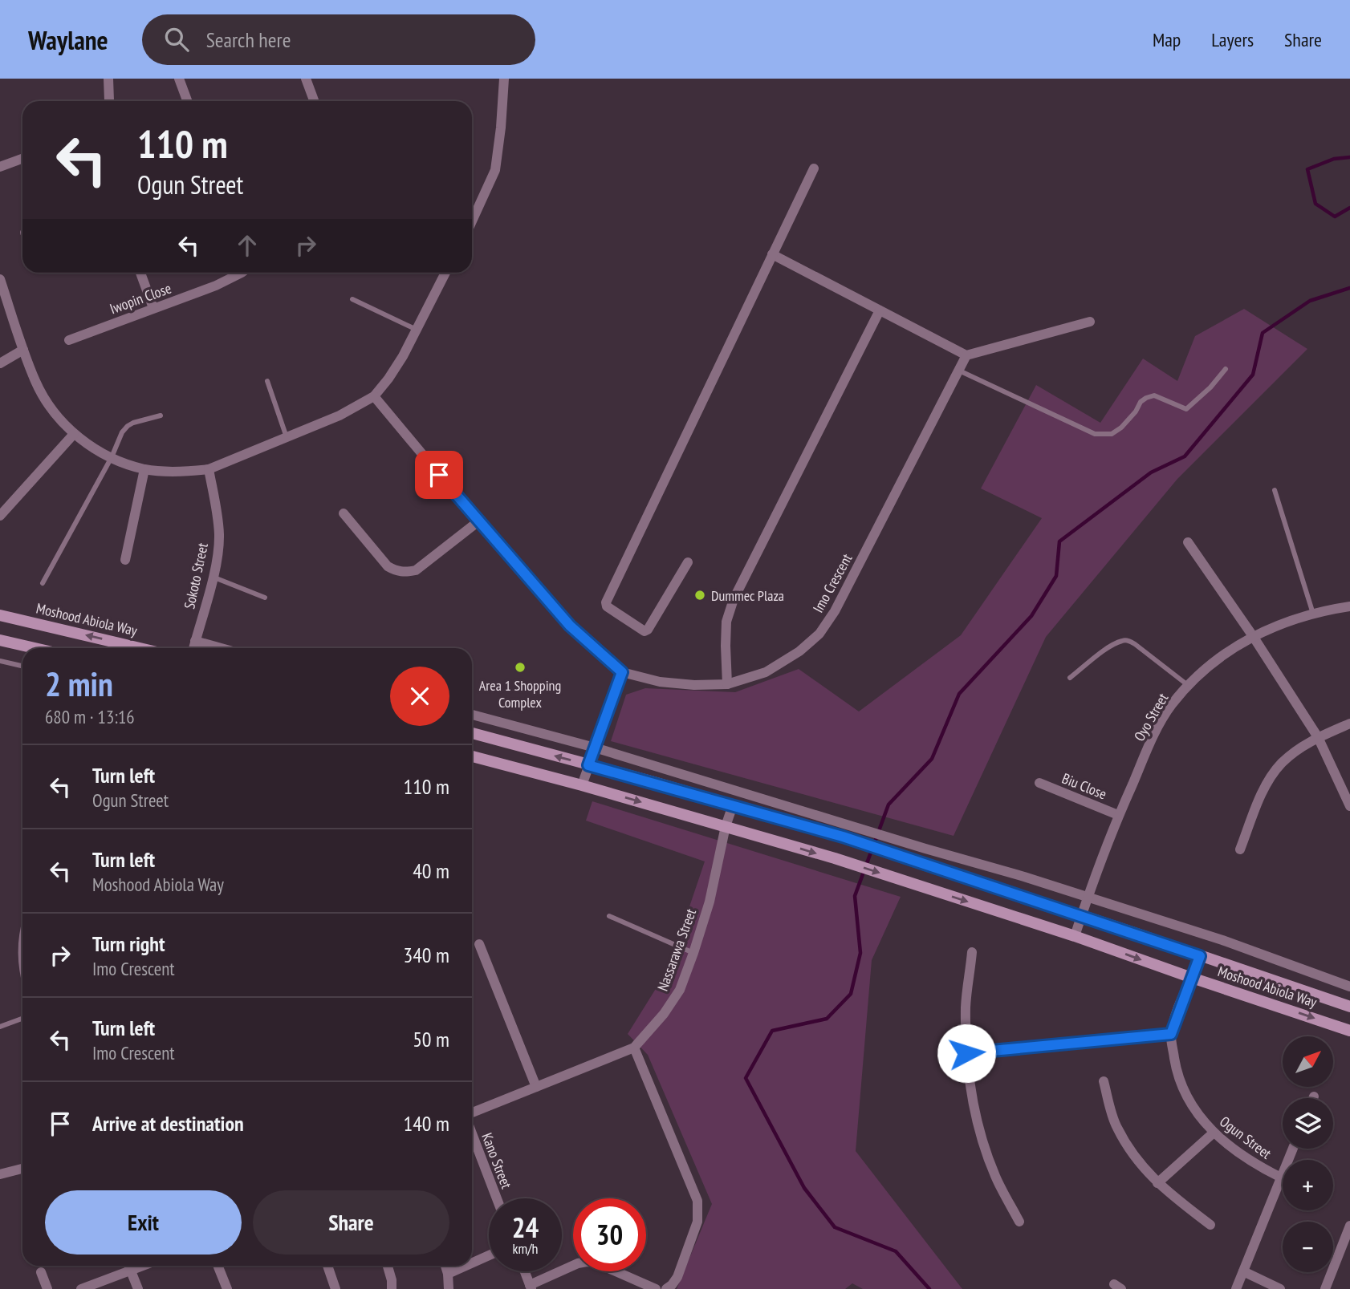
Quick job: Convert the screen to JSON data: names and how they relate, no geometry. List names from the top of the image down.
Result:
{
  "streets": {
    "main road": ["Moshood Abiola Way"],
    "street": [
      "Iwopin Close",
      "Sokoto Street",
      "Imo Crescent",
      "Oyo Street",
      "Biu Close",
      "Nassarawa Street",
      "Ogun Street",
      "Kano Street"
    ]
  },
  "crossings": [
    ["Moshood Abiola Way", "Oyo Street"],
    ["Moshood Abiola Way", "Nassarawa Street"],
    ["Moshood Abiola Way", "Ogun Street"],
    ["Oyo Street", "Biu Close"]
  ],
  "places": ["Dummec Plaza", "Area 1 Shopping Complex"],
  "north": "top right",
  "page": {
    "header": "Waylane",
    "search": "Search here",
    "nav": ["Map", "Layers", "Share"],
    "turn": ["110 m", "Ogun Street"],
    "heading": ["2 min", "680 m · 13:16"],
    "list": [
      {
        "name": "Turn left",
        "note": "Ogun Street",
        "value": "110 m"
      },
      {
        "name": "Turn left",
        "note": "Moshood Abiola Way",
        "value": "40 m"
      },
      {
        "name": "Turn right",
        "note": "Imo Crescent",
        "value": "340 m"
      },
      {
        "name": "Turn left",
        "note": "Imo Crescent",
        "value": "50 m"
      },
      {
        "name": "Arrive at destination",
        "value": "140 m"
      }
    ],
    "map_buttons": ["+", "−"],
    "buttons": ["Exit", "Share"],
    "speed": "24 km/h",
    "limit": "30"
  }
}
